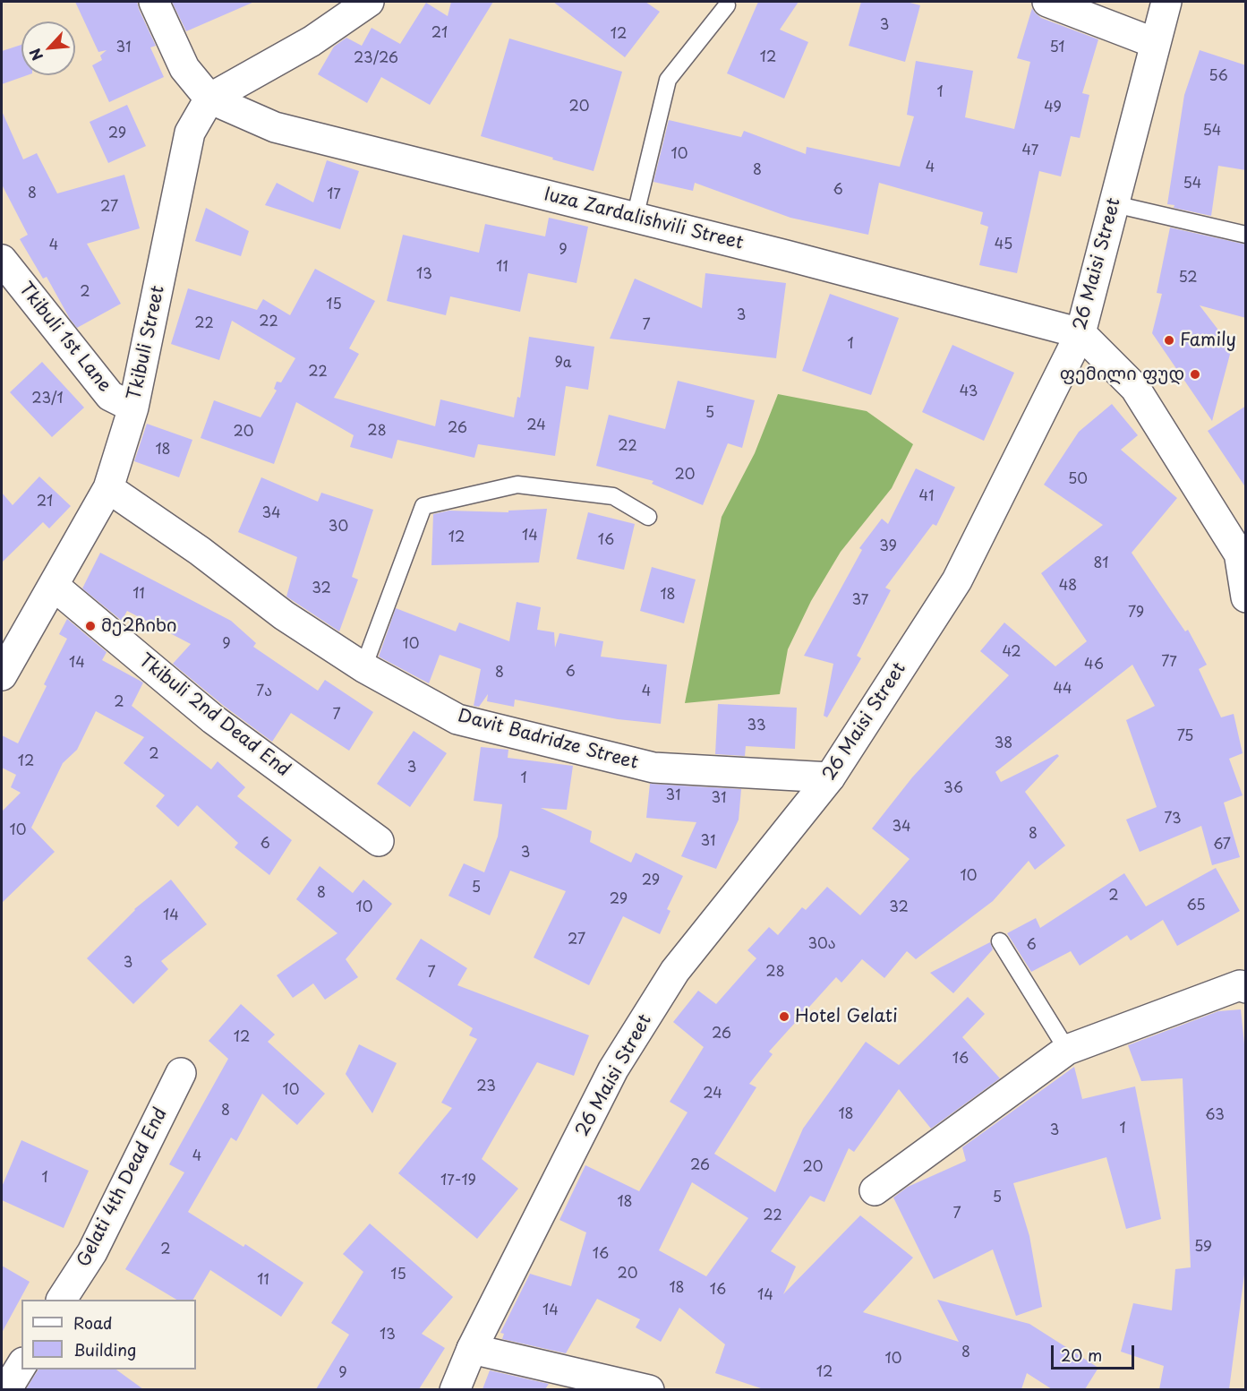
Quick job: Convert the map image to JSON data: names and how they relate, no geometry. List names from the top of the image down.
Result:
{
  "streets": {
    "street": [
      "Iuza Zardalishvili Street",
      "26 Maisi Street",
      "Tkibuli 1st Lane",
      "Tkibuli Street",
      "Tkibuli 2nd Dead End",
      "Davit Badridze Street",
      "Gelati 4th Dead End"
    ]
  },
  "crossings": [
    ["Iuza Zardalishvili Street", "26 Maisi Street"],
    ["Iuza Zardalishvili Street", "Tkibuli Street"],
    ["26 Maisi Street", "Davit Badridze Street"],
    ["Tkibuli 1st Lane", "Tkibuli Street"],
    ["Tkibuli Street", "Tkibuli 2nd Dead End"],
    ["Tkibuli Street", "Davit Badridze Street"]
  ],
  "places": [
    "Family",
    "ფემილი ფუდ",
    "მე2ჩიხი",
    "Hotel Gelati"
  ],
  "house_numbers": [
    "3",
    "21",
    "12",
    "31",
    "51",
    "12",
    "23/26",
    "56",
    "1",
    "20",
    "49",
    "54",
    "29",
    "47",
    "10",
    "4",
    "8",
    "54",
    "6",
    "8",
    "17",
    "27",
    "45",
    "4",
    "9",
    "11",
    "13",
    "52",
    "2",
    "15",
    "3",
    "22",
    "22",
    "7",
    "1",
    "9a",
    "22",
    "43",
    "23/1",
    "5",
    "24",
    "26",
    "28",
    "20",
    "22",
    "18",
    "20",
    "50",
    "41",
    "21",
    "34",
    "30",
    "14",
    "12",
    "16",
    "39",
    "81",
    "48",
    "32",
    "11",
    "18",
    "37",
    "79",
    "9",
    "10",
    "42",
    "77",
    "14",
    "46",
    "6",
    "8",
    "44",
    "7ა",
    "4",
    "2",
    "7",
    "33",
    "75",
    "38",
    "2",
    "12",
    "3",
    "1",
    "36",
    "31",
    "31",
    "73",
    "34",
    "10",
    "8",
    "31",
    "6",
    "67",
    "3",
    "10",
    "29",
    "5",
    "8",
    "2",
    "29",
    "65",
    "10",
    "32",
    "14",
    "27",
    "30ა",
    "6",
    "3",
    "28",
    "7",
    "26",
    "12",
    "16",
    "23",
    "10",
    "24",
    "8",
    "18",
    "63",
    "1",
    "3",
    "4",
    "26",
    "20",
    "1",
    "17-19",
    "5",
    "18",
    "7",
    "22",
    "59",
    "2",
    "16",
    "20",
    "15",
    "11",
    "18",
    "16",
    "14",
    "14",
    "13",
    "8",
    "10",
    "12",
    "9"
  ],
  "legend": ["Road", "Building"],
  "scale_bar": "20 m",
  "north": "bottom left"
}
